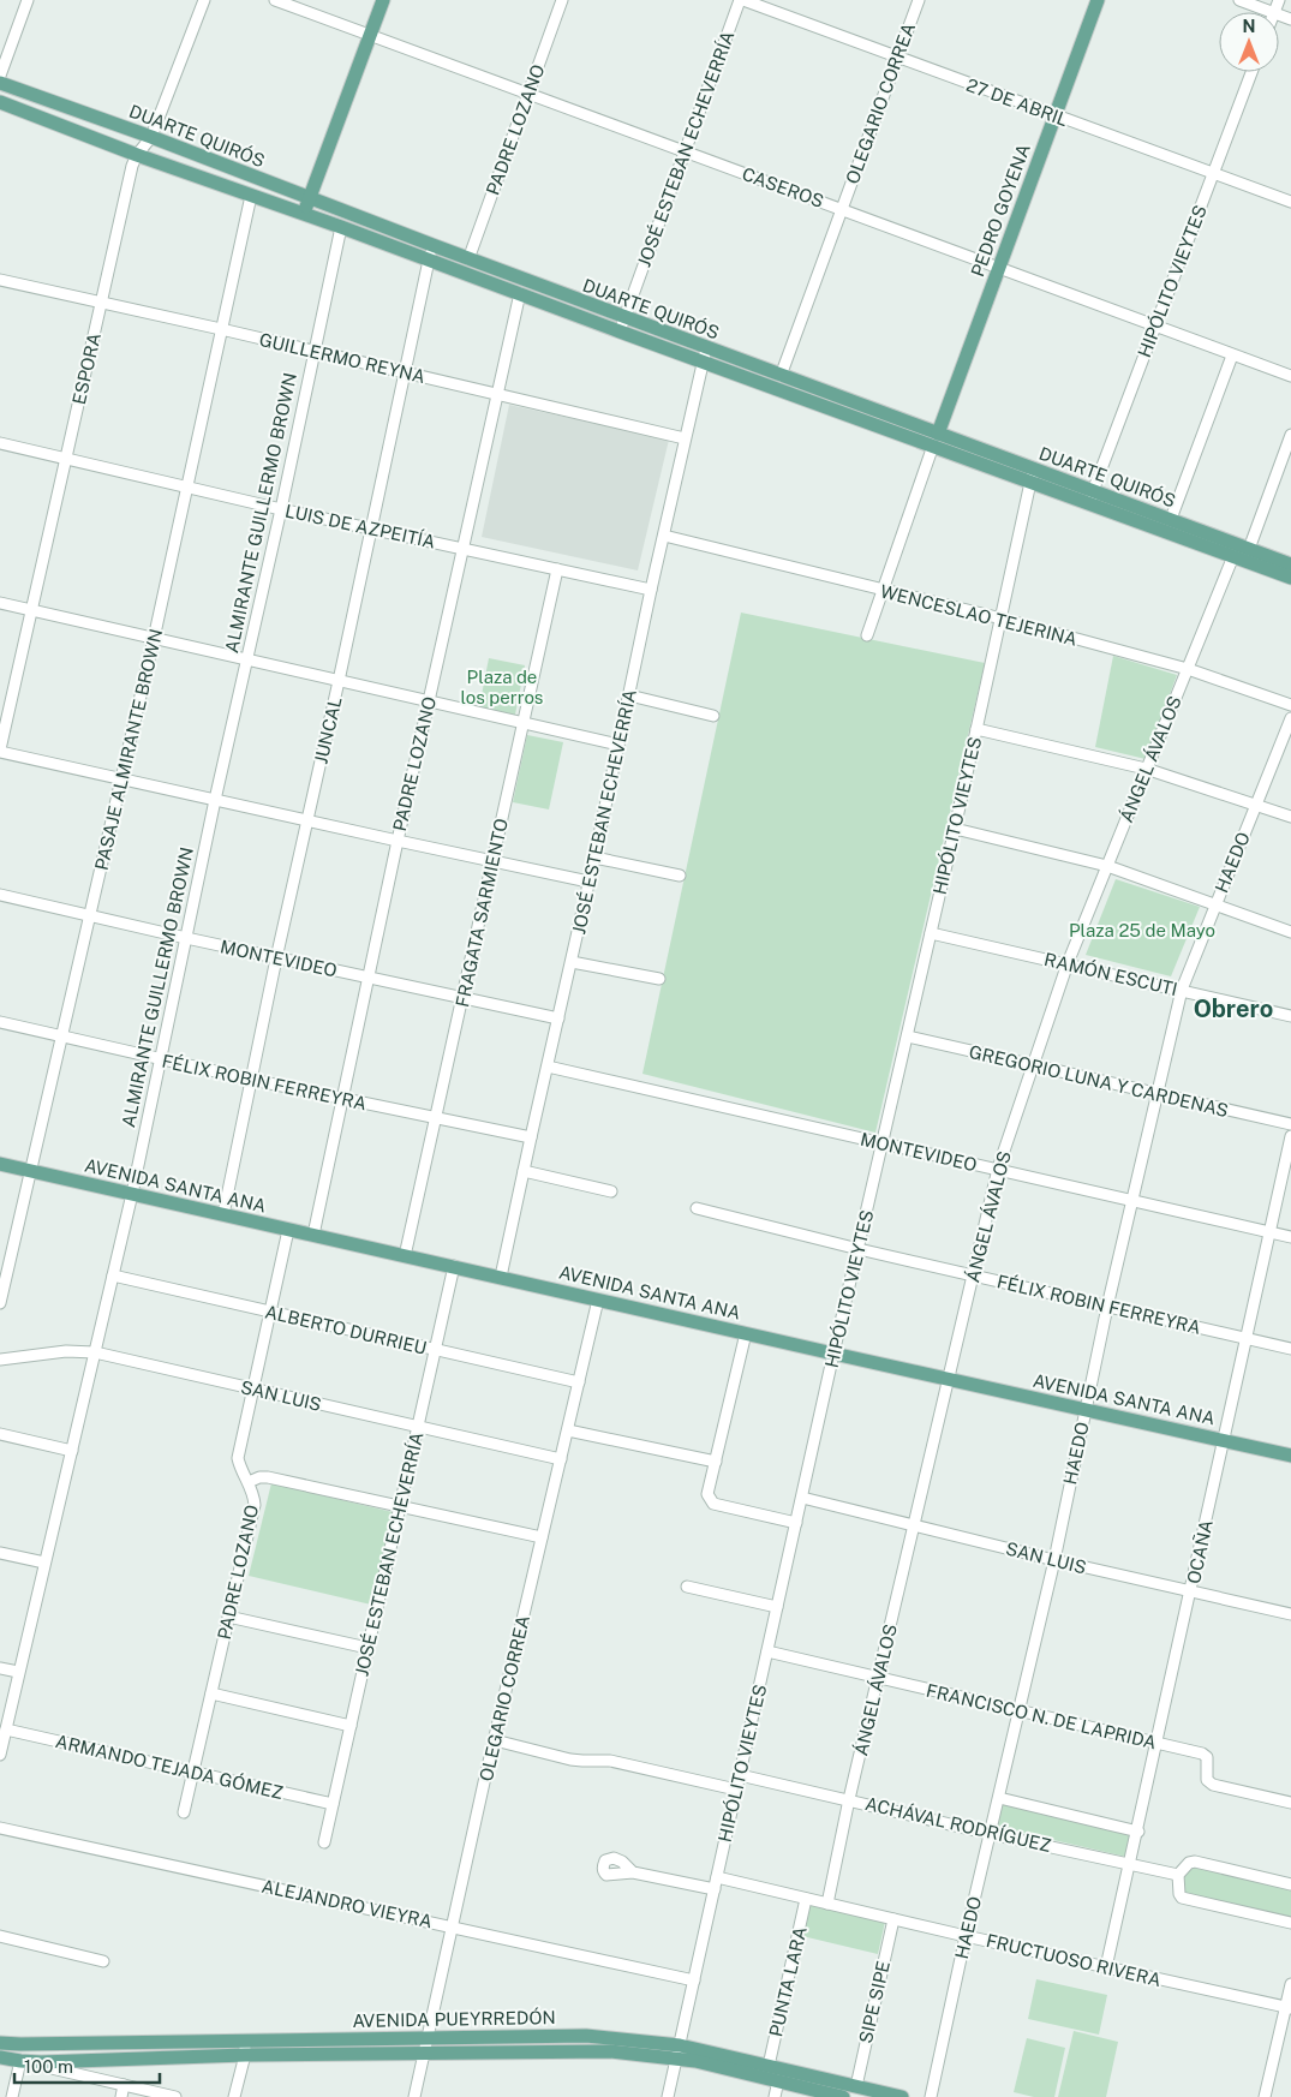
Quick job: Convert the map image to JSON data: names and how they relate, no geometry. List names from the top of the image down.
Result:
{
  "streets": {
    "main road": [
      "DUARTE QUIRÓS",
      "PEDRO GOYENA",
      "AVENIDA SANTA ANA",
      "AVENIDA PUEYRREDÓN"
    ],
    "street": [
      "27 DE ABRIL",
      "OLEGARIO CORREA",
      "PADRE LOZANO",
      "JOSÉ ESTEBAN ECHEVERRÍA",
      "CASEROS",
      "HIPÓLITO VIEYTES",
      "GUILLERMO REYNA",
      "ESPORA",
      "ALMIRANTE GUILLERMO BROWN",
      "LUIS DE AZPEITÍA",
      "WENCESLAO TEJERINA",
      "JUNCAL",
      "PASAJE ALMIRANTE BROWN",
      "ÁNGEL ÁVALOS",
      "HAEDO",
      "FRAGATA SARMIENTO",
      "MONTEVIDEO",
      "RAMÓN ESCUTI",
      "GREGORIO LUNA Y CARDENAS",
      "FÉLIX ROBIN FERREYRA",
      "ALBERTO DURRIEU",
      "SAN LUIS",
      "OCAÑA",
      "FRANCISCO N. DE LAPRIDA",
      "ARMANDO TEJADA GÓMEZ",
      "ACHÁVAL RODRÍGUEZ",
      "ALEJANDRO VIEYRA",
      "FRUCTUOSO RIVERA",
      "PUNTA LARA",
      "SIPE SIPE"
    ]
  },
  "crossings": [
    ["27 DE ABRIL", "OLEGARIO CORREA"],
    ["27 DE ABRIL", "JOSÉ ESTEBAN ECHEVERRÍA"],
    ["27 DE ABRIL", "PEDRO GOYENA"],
    ["27 DE ABRIL", "HIPÓLITO VIEYTES"],
    ["OLEGARIO CORREA", "DUARTE QUIRÓS"],
    ["OLEGARIO CORREA", "CASEROS"],
    ["OLEGARIO CORREA", "AVENIDA SANTA ANA"],
    ["OLEGARIO CORREA", "ALBERTO DURRIEU"],
    ["OLEGARIO CORREA", "SAN LUIS"],
    ["OLEGARIO CORREA", "ALEJANDRO VIEYRA"],
    ["OLEGARIO CORREA", "AVENIDA PUEYRREDÓN"],
    ["PADRE LOZANO", "DUARTE QUIRÓS"],
    ["PADRE LOZANO", "CASEROS"],
    ["PADRE LOZANO", "GUILLERMO REYNA"],
    ["PADRE LOZANO", "LUIS DE AZPEITÍA"],
    ["PADRE LOZANO", "MONTEVIDEO"],
    ["PADRE LOZANO", "FÉLIX ROBIN FERREYRA"],
    ["PADRE LOZANO", "AVENIDA SANTA ANA"],
    ["PADRE LOZANO", "ALBERTO DURRIEU"],
    ["PADRE LOZANO", "SAN LUIS"],
    ["PADRE LOZANO", "ARMANDO TEJADA GÓMEZ"],
    ["DUARTE QUIRÓS", "JOSÉ ESTEBAN ECHEVERRÍA"],
    ["DUARTE QUIRÓS", "PEDRO GOYENA"],
    ["DUARTE QUIRÓS", "HIPÓLITO VIEYTES"],
    ["DUARTE QUIRÓS", "ESPORA"],
    ["DUARTE QUIRÓS", "ALMIRANTE GUILLERMO BROWN"],
    ["DUARTE QUIRÓS", "JUNCAL"],
    ["DUARTE QUIRÓS", "PASAJE ALMIRANTE BROWN"],
    ["DUARTE QUIRÓS", "ÁNGEL ÁVALOS"],
    ["JOSÉ ESTEBAN ECHEVERRÍA", "CASEROS"],
    ["JOSÉ ESTEBAN ECHEVERRÍA", "GUILLERMO REYNA"],
    ["JOSÉ ESTEBAN ECHEVERRÍA", "LUIS DE AZPEITÍA"],
    ["JOSÉ ESTEBAN ECHEVERRÍA", "WENCESLAO TEJERINA"],
    ["JOSÉ ESTEBAN ECHEVERRÍA", "MONTEVIDEO"],
    ["JOSÉ ESTEBAN ECHEVERRÍA", "FÉLIX ROBIN FERREYRA"],
    ["JOSÉ ESTEBAN ECHEVERRÍA", "AVENIDA SANTA ANA"],
    ["JOSÉ ESTEBAN ECHEVERRÍA", "ALBERTO DURRIEU"],
    ["JOSÉ ESTEBAN ECHEVERRÍA", "SAN LUIS"],
    ["JOSÉ ESTEBAN ECHEVERRÍA", "ARMANDO TEJADA GÓMEZ"],
    ["CASEROS", "PEDRO GOYENA"],
    ["CASEROS", "HIPÓLITO VIEYTES"],
    ["PEDRO GOYENA", "WENCESLAO TEJERINA"],
    ["HIPÓLITO VIEYTES", "WENCESLAO TEJERINA"],
    ["HIPÓLITO VIEYTES", "MONTEVIDEO"],
    ["HIPÓLITO VIEYTES", "RAMÓN ESCUTI"],
    ["HIPÓLITO VIEYTES", "GREGORIO LUNA Y CARDENAS"],
    ["HIPÓLITO VIEYTES", "FÉLIX ROBIN FERREYRA"],
    ["HIPÓLITO VIEYTES", "AVENIDA SANTA ANA"],
    ["HIPÓLITO VIEYTES", "SAN LUIS"],
    ["HIPÓLITO VIEYTES", "FRANCISCO N. DE LAPRIDA"],
    ["HIPÓLITO VIEYTES", "ACHÁVAL RODRÍGUEZ"],
    ["HIPÓLITO VIEYTES", "ALEJANDRO VIEYRA"],
    ["HIPÓLITO VIEYTES", "FRUCTUOSO RIVERA"],
    ["HIPÓLITO VIEYTES", "AVENIDA PUEYRREDÓN"],
    ["GUILLERMO REYNA", "ESPORA"],
    ["GUILLERMO REYNA", "ALMIRANTE GUILLERMO BROWN"],
    ["GUILLERMO REYNA", "JUNCAL"],
    ["GUILLERMO REYNA", "PASAJE ALMIRANTE BROWN"],
    ["ESPORA", "LUIS DE AZPEITÍA"],
    ["ALMIRANTE GUILLERMO BROWN", "LUIS DE AZPEITÍA"],
    ["ALMIRANTE GUILLERMO BROWN", "MONTEVIDEO"],
    ["ALMIRANTE GUILLERMO BROWN", "FÉLIX ROBIN FERREYRA"],
    ["ALMIRANTE GUILLERMO BROWN", "AVENIDA SANTA ANA"],
    ["ALMIRANTE GUILLERMO BROWN", "ALBERTO DURRIEU"],
    ["ALMIRANTE GUILLERMO BROWN", "SAN LUIS"],
    ["ALMIRANTE GUILLERMO BROWN", "ARMANDO TEJADA GÓMEZ"],
    ["LUIS DE AZPEITÍA", "JUNCAL"],
    ["LUIS DE AZPEITÍA", "PASAJE ALMIRANTE BROWN"],
    ["LUIS DE AZPEITÍA", "FRAGATA SARMIENTO"],
    ["WENCESLAO TEJERINA", "ÁNGEL ÁVALOS"],
    ["JUNCAL", "MONTEVIDEO"],
    ["JUNCAL", "FÉLIX ROBIN FERREYRA"],
    ["JUNCAL", "AVENIDA SANTA ANA"],
    ["PASAJE ALMIRANTE BROWN", "MONTEVIDEO"],
    ["PASAJE ALMIRANTE BROWN", "FÉLIX ROBIN FERREYRA"],
    ["PASAJE ALMIRANTE BROWN", "AVENIDA SANTA ANA"],
    ["ÁNGEL ÁVALOS", "MONTEVIDEO"],
    ["ÁNGEL ÁVALOS", "RAMÓN ESCUTI"],
    ["ÁNGEL ÁVALOS", "GREGORIO LUNA Y CARDENAS"],
    ["ÁNGEL ÁVALOS", "FÉLIX ROBIN FERREYRA"],
    ["ÁNGEL ÁVALOS", "AVENIDA SANTA ANA"],
    ["ÁNGEL ÁVALOS", "SAN LUIS"],
    ["ÁNGEL ÁVALOS", "FRANCISCO N. DE LAPRIDA"],
    ["ÁNGEL ÁVALOS", "ACHÁVAL RODRÍGUEZ"],
    ["ÁNGEL ÁVALOS", "FRUCTUOSO RIVERA"],
    ["HAEDO", "MONTEVIDEO"],
    ["HAEDO", "RAMÓN ESCUTI"],
    ["HAEDO", "GREGORIO LUNA Y CARDENAS"],
    ["HAEDO", "FÉLIX ROBIN FERREYRA"],
    ["HAEDO", "AVENIDA SANTA ANA"],
    ["HAEDO", "SAN LUIS"],
    ["HAEDO", "FRANCISCO N. DE LAPRIDA"],
    ["HAEDO", "ACHÁVAL RODRÍGUEZ"],
    ["HAEDO", "FRUCTUOSO RIVERA"],
    ["FRAGATA SARMIENTO", "MONTEVIDEO"],
    ["FRAGATA SARMIENTO", "FÉLIX ROBIN FERREYRA"],
    ["FRAGATA SARMIENTO", "AVENIDA SANTA ANA"],
    ["MONTEVIDEO", "OCAÑA"],
    ["FÉLIX ROBIN FERREYRA", "OCAÑA"],
    ["AVENIDA SANTA ANA", "OCAÑA"],
    ["SAN LUIS", "OCAÑA"],
    ["OCAÑA", "FRANCISCO N. DE LAPRIDA"],
    ["OCAÑA", "ACHÁVAL RODRÍGUEZ"],
    ["OCAÑA", "FRUCTUOSO RIVERA"],
    ["FRUCTUOSO RIVERA", "PUNTA LARA"],
    ["FRUCTUOSO RIVERA", "SIPE SIPE"],
    ["PUNTA LARA", "AVENIDA PUEYRREDÓN"],
    ["SIPE SIPE", "AVENIDA PUEYRREDÓN"]
  ],
  "districts": ["Obrero"],
  "parks": ["Plaza de los perros", "Plaza 25 de Mayo"],
  "scale_bar": "100 m",
  "north": "top"
}
